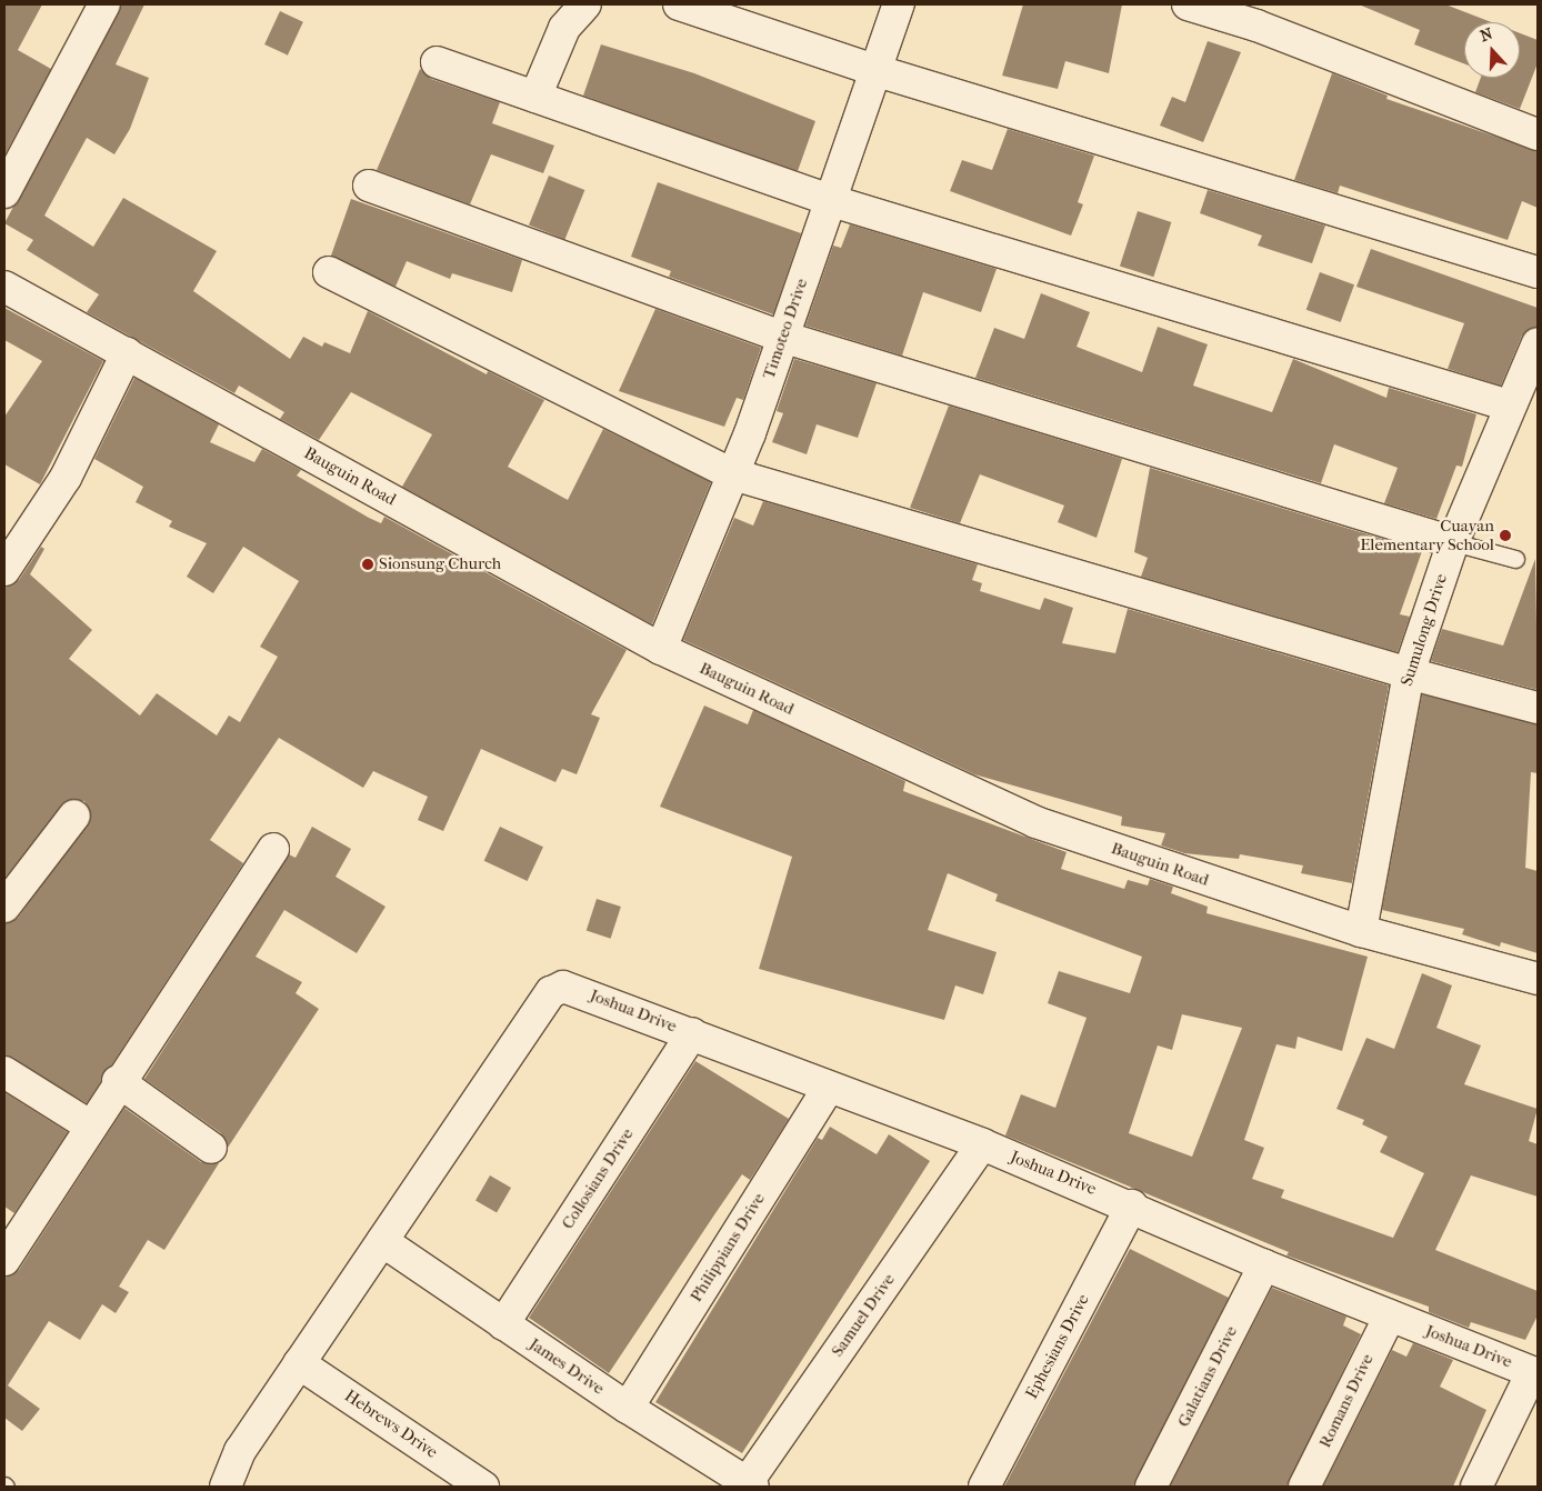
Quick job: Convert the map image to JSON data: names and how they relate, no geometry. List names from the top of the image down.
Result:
{
  "streets": {
    "street": [
      "Timoteo Drive",
      "Bauguin Road",
      "Sumulong Drive",
      "Joshua Drive",
      "Collosians Drive",
      "Philippians Drive",
      "Samuel Drive",
      "Ephesians Drive",
      "James Drive",
      "Galatians Drive",
      "Romans Drive",
      "Hebrews Drive"
    ]
  },
  "crossings": [
    ["Timoteo Drive", "Bauguin Road"],
    ["Bauguin Road", "Sumulong Drive"],
    ["Joshua Drive", "Collosians Drive"],
    ["Joshua Drive", "Philippians Drive"],
    ["Joshua Drive", "Samuel Drive"],
    ["Joshua Drive", "Ephesians Drive"],
    ["Joshua Drive", "James Drive"],
    ["Joshua Drive", "Galatians Drive"],
    ["Joshua Drive", "Romans Drive"],
    ["Collosians Drive", "James Drive"],
    ["Philippians Drive", "James Drive"],
    ["Samuel Drive", "James Drive"]
  ],
  "places": ["Cuayan Elementary School", "Sionsung Church"],
  "north": "top"
}
